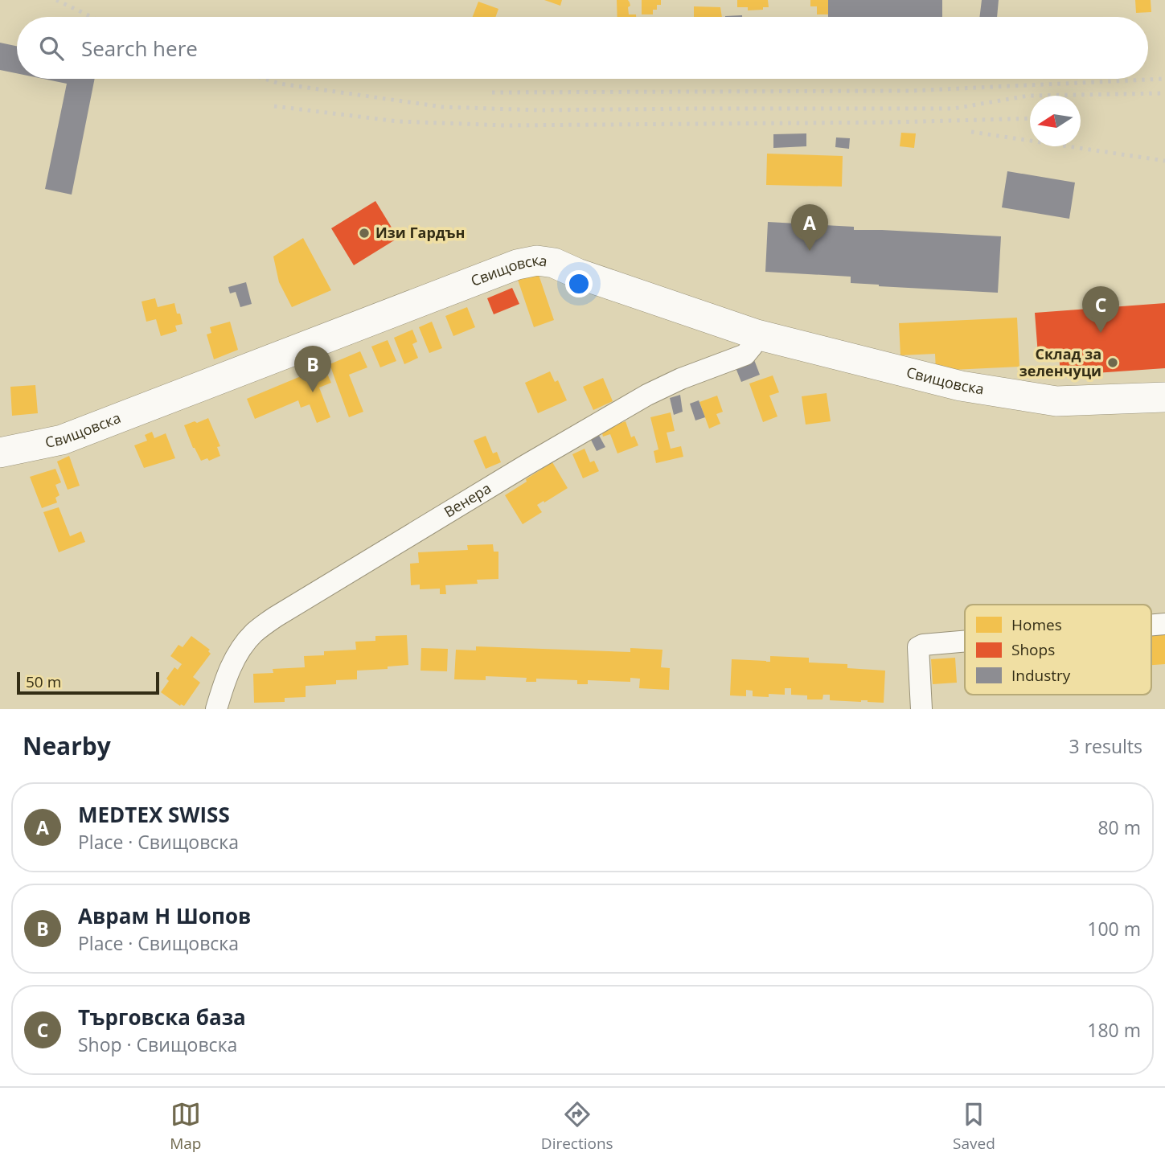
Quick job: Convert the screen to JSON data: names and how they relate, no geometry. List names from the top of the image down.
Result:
{
  "streets": {
    "street": ["Свищовска", "Венера"]
  },
  "crossings": [
    ["Свищовска", "Венера"]
  ],
  "places": ["Изи Гардън", "Склад за зеленчуци"],
  "legend": ["Homes", "Shops", "Industry"],
  "scale_bar": "50 m",
  "north": "left",
  "page": {
    "search": "Search here",
    "pins": ["A", "C", "B"],
    "scale": "50 m",
    "heading": ["Nearby", "3 results"],
    "list": [
      {
        "mark": "A",
        "name": "MEDTEX SWISS",
        "note": "Place · Свищовска",
        "value": "80 m"
      },
      {
        "mark": "B",
        "name": "Аврам Н Шопов",
        "note": "Place · Свищовска",
        "value": "100 m"
      },
      {
        "mark": "C",
        "name": "Търговска база",
        "note": "Shop · Свищовска",
        "value": "180 m"
      }
    ],
    "nav": ["Map", "Directions", "Saved"]
  }
}
